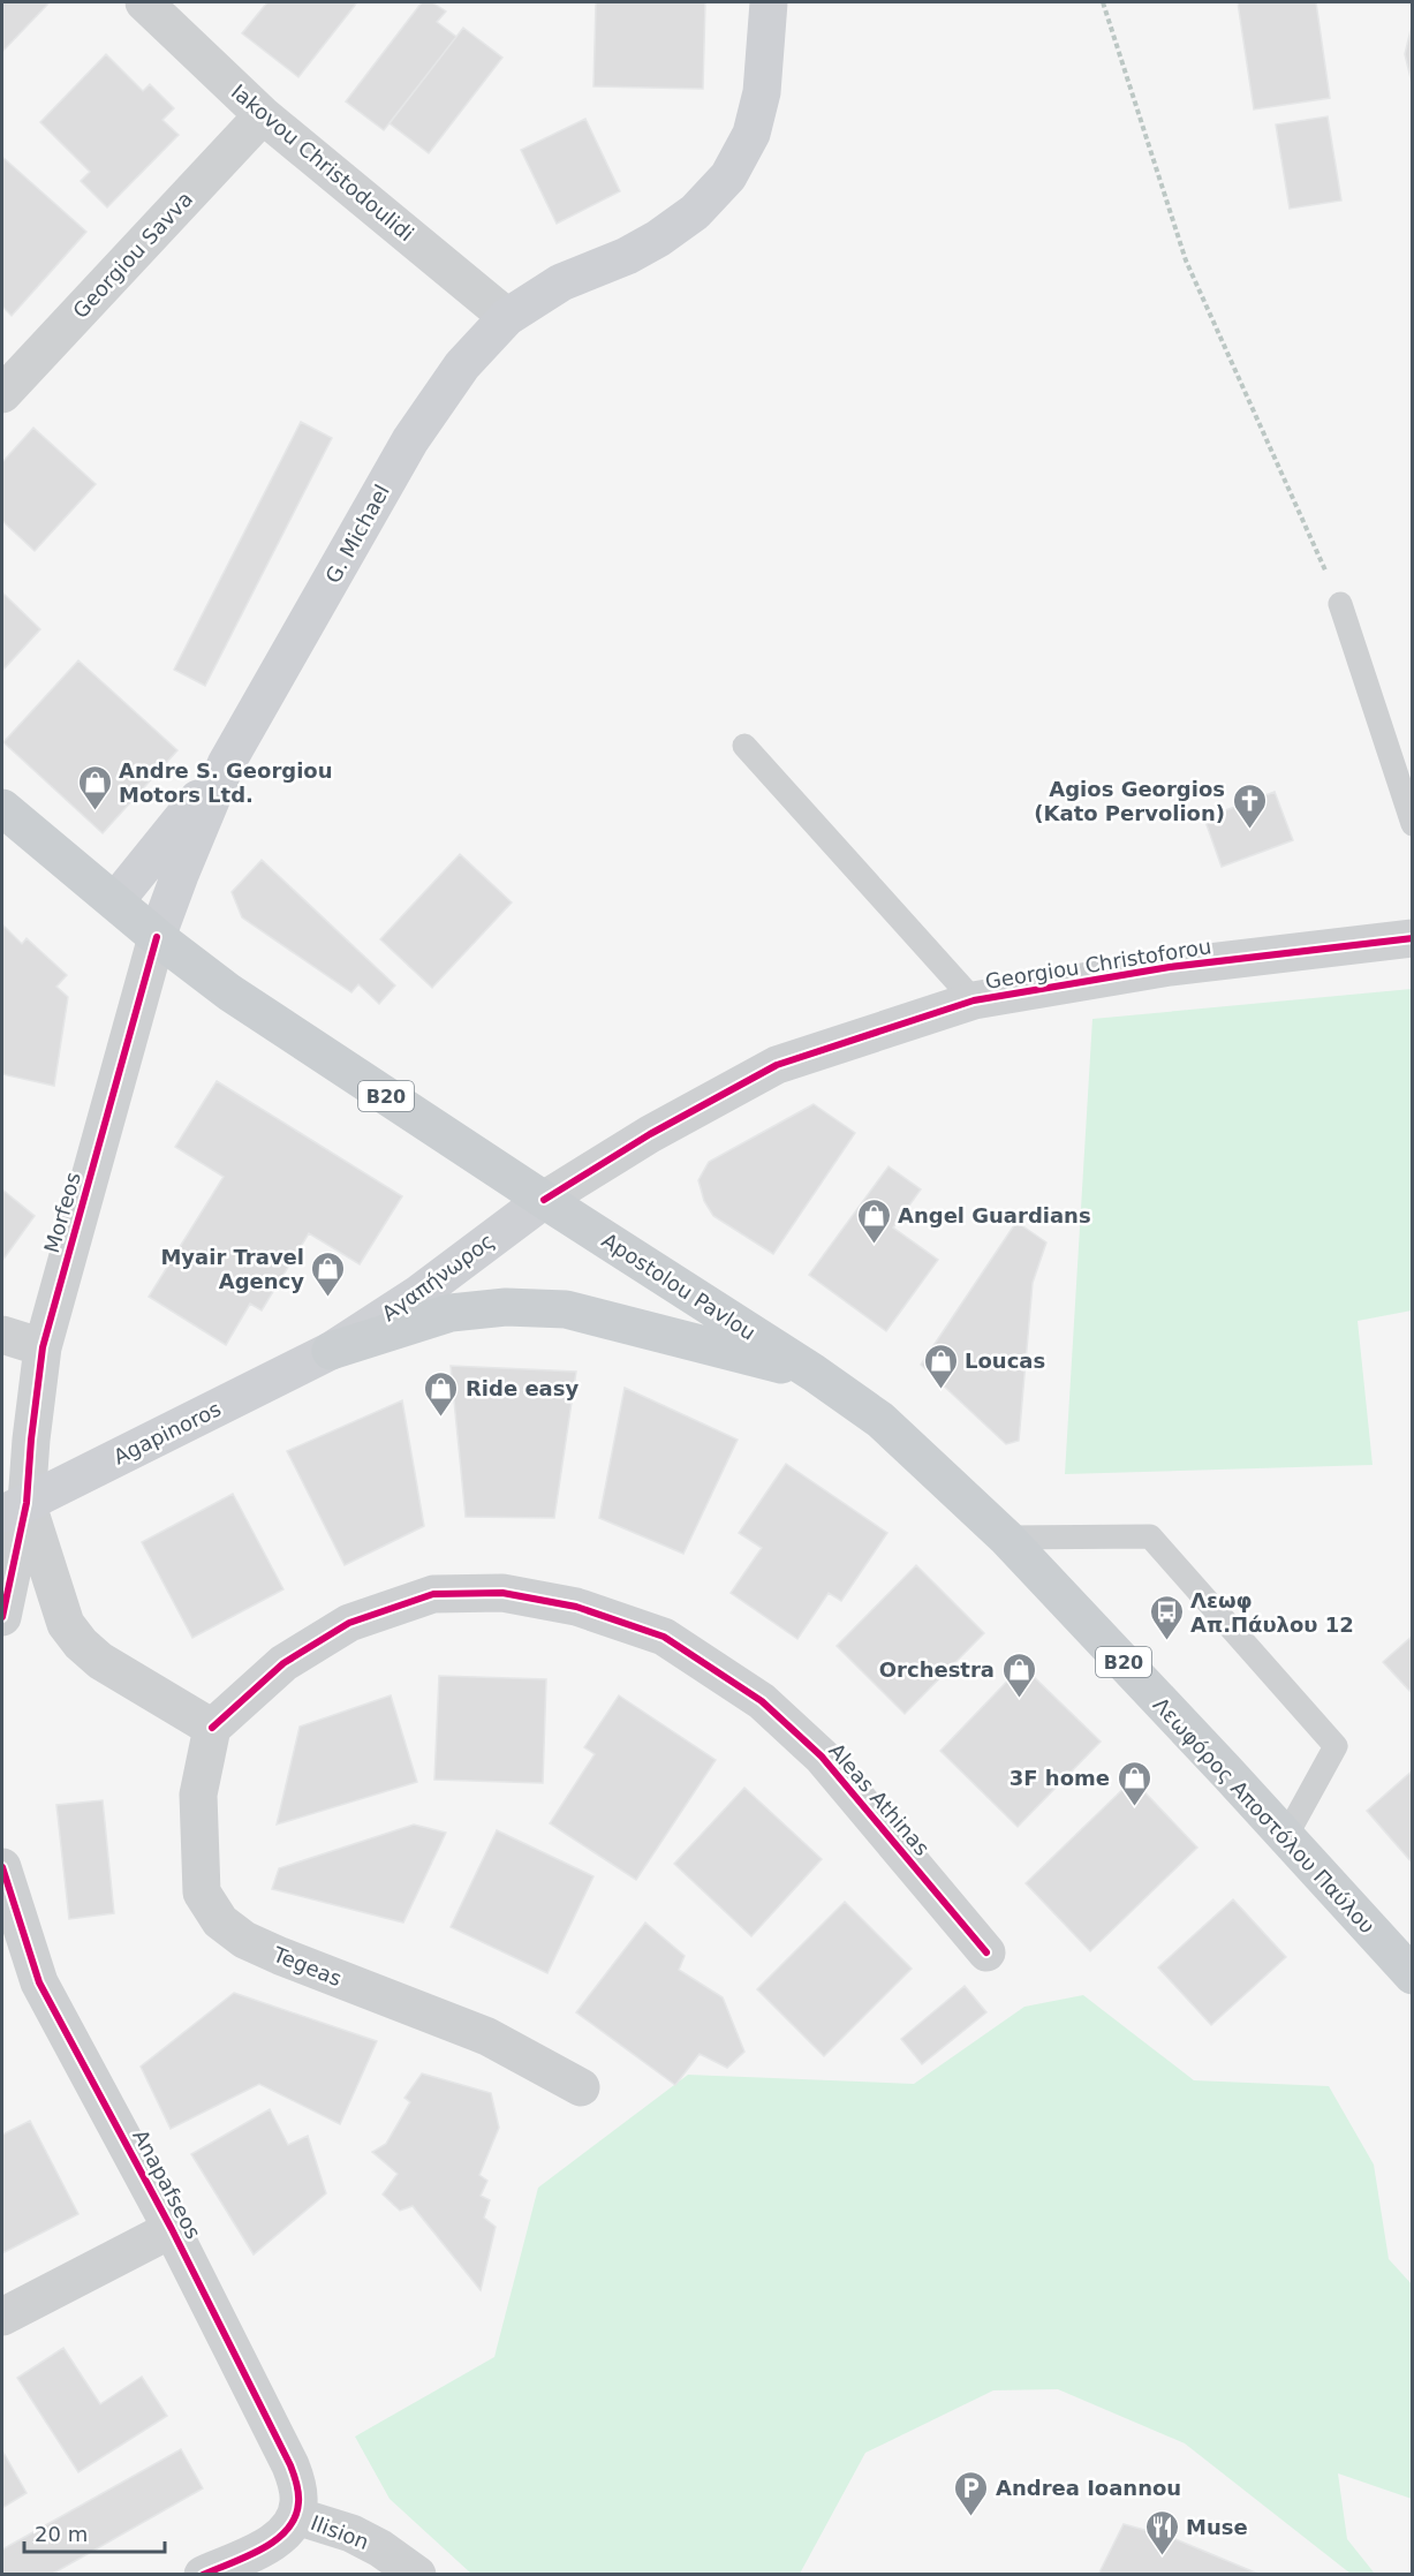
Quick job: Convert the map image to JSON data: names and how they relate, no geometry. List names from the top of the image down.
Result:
{
  "streets": {
    "main road": [
      "G. Michael",
      "B20",
      "Αγαπήνωρος",
      "Apostolou Pavlou",
      "Agapinoros",
      "Λεωφόρος Αποστόλου Παύλου"
    ],
    "street": [
      "Iakovou Christodoulidi",
      "Georgiou Savva",
      "Georgiou Christoforou",
      "Morfeos",
      "Aleas Athinas",
      "Tegeas",
      "Anapafseos",
      "Ilision"
    ]
  },
  "crossings": [
    ["Iakovou Christodoulidi", "Georgiou Savva"],
    ["Iakovou Christodoulidi", "G. Michael"],
    ["G. Michael", "B20"],
    ["G. Michael", "Morfeos"],
    ["Georgiou Christoforou", "B20"],
    ["Georgiou Christoforou", "Αγαπήνωρος"],
    ["Georgiou Christoforou", "Apostolou Pavlou"],
    ["B20", "Morfeos"],
    ["B20", "Αγαπήνωρος"],
    ["B20", "Apostolou Pavlou"],
    ["Morfeos", "Agapinoros"],
    ["Αγαπήνωρος", "Apostolou Pavlou"],
    ["Αγαπήνωρος", "Agapinoros"],
    ["Apostolou Pavlou", "Λεωφόρος Αποστόλου Παύλου"],
    ["Aleas Athinas", "Tegeas"],
    ["Anapafseos", "Ilision"]
  ],
  "places": {
    "shop": [
      "Andre S. Georgiou Motors Ltd.",
      "Angel Guardians",
      "Myair Travel Agency",
      "Loucas",
      "Ride easy",
      "Orchestra",
      "3F home"
    ],
    "church": ["Agios Georgios (Kato Pervolion)"],
    "bus stop": ["Λεωφ Απ.Πάυλου 12"],
    "parking": ["Andrea Ioannou"],
    "restaurant": ["Muse"]
  },
  "scale_bar": "20 m"
}
